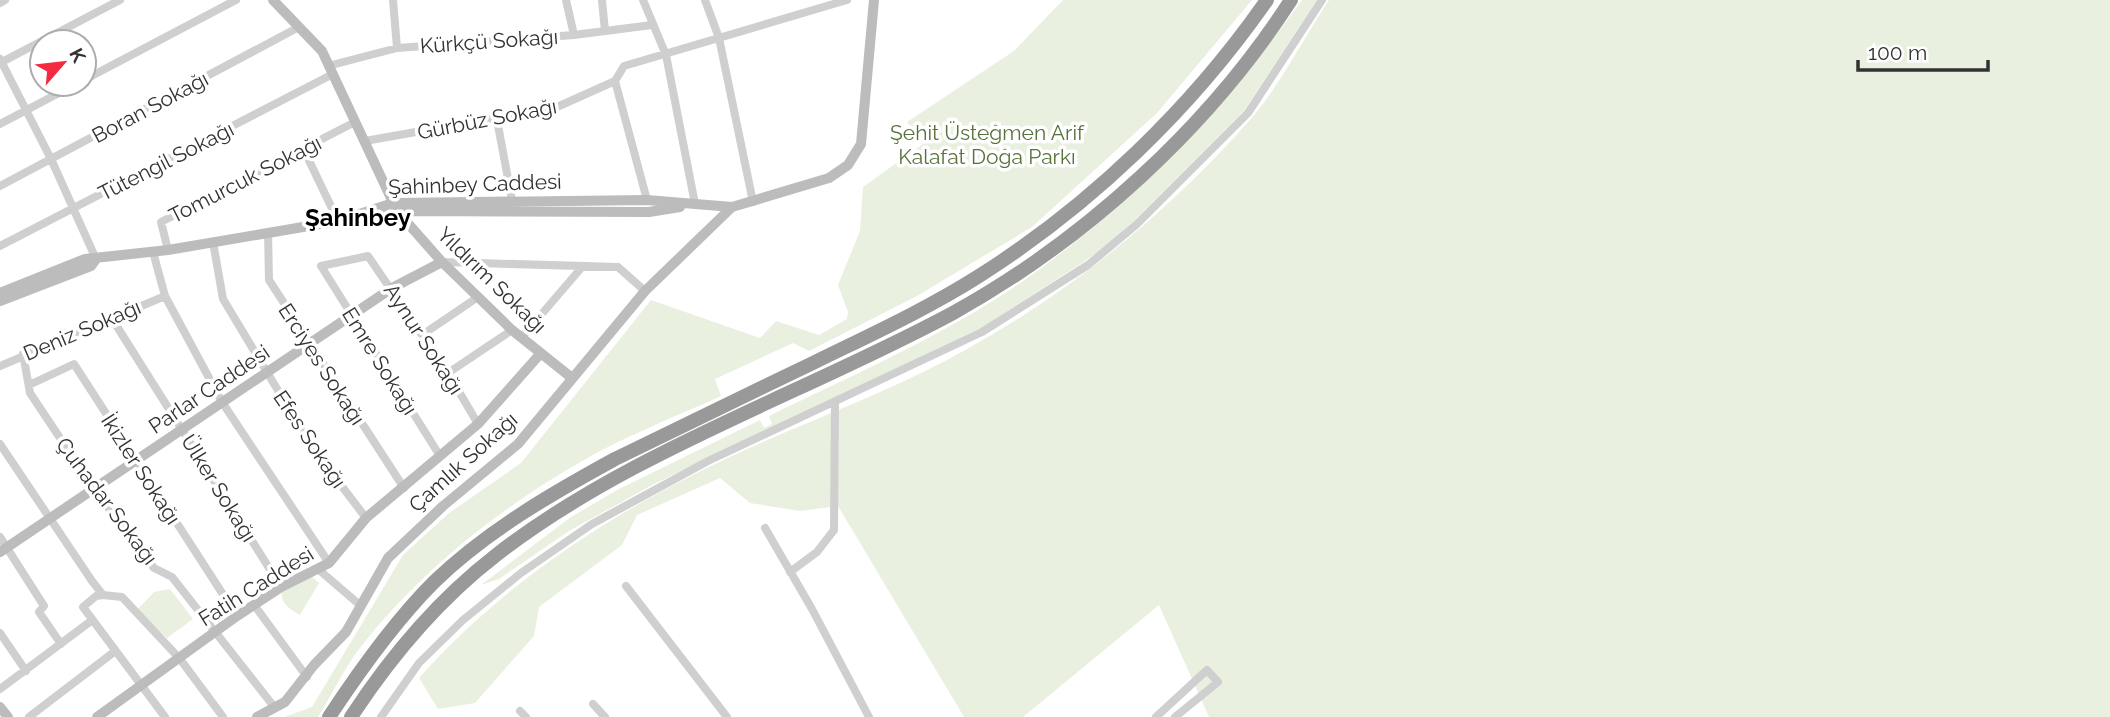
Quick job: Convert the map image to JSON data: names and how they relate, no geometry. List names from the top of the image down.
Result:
{
  "streets": {
    "street": [
      "Kürkçü Sokağı",
      "Boran Sokağı",
      "Gürbüz Sokağı",
      "Tütengil Sokağı",
      "Tomurcuk Sokağı",
      "Şahinbey Caddesi",
      "Yıldırım Sokağı",
      "Deniz Sokağı",
      "Aynur Sokağı",
      "Emre Sokağı",
      "Erciyes Sokağı",
      "Parlar Caddesi",
      "Efes Sokağı",
      "Çamlık Sokağı",
      "İkizler Sokağı",
      "Ülker Sokağı",
      "Çuhadar Sokağı",
      "Fatih Caddesi"
    ]
  },
  "crossings": [
    ["Kürkçü Sokağı", "Tütengil Sokağı"],
    ["Kürkçü Sokağı", "Yıldırım Sokağı"],
    ["Boran Sokağı", "Yıldırım Sokağı"],
    ["Gürbüz Sokağı", "Yıldırım Sokağı"],
    ["Tütengil Sokağı", "Yıldırım Sokağı"],
    ["Tomurcuk Sokağı", "Yıldırım Sokağı"],
    ["Şahinbey Caddesi", "Yıldırım Sokağı"],
    ["Şahinbey Caddesi", "Çamlık Sokağı"],
    ["Yıldırım Sokağı", "Parlar Caddesi"],
    ["Yıldırım Sokağı", "Çamlık Sokağı"],
    ["Yıldırım Sokağı", "Fatih Caddesi"],
    ["Deniz Sokağı", "Ülker Sokağı"],
    ["Deniz Sokağı", "Çuhadar Sokağı"],
    ["Aynur Sokağı", "Emre Sokağı"],
    ["Aynur Sokağı", "Parlar Caddesi"],
    ["Aynur Sokağı", "Fatih Caddesi"],
    ["Emre Sokağı", "Parlar Caddesi"],
    ["Emre Sokağı", "Fatih Caddesi"],
    ["Erciyes Sokağı", "Parlar Caddesi"],
    ["Erciyes Sokağı", "Fatih Caddesi"],
    ["Parlar Caddesi", "Efes Sokağı"],
    ["Parlar Caddesi", "İkizler Sokağı"],
    ["Parlar Caddesi", "Ülker Sokağı"],
    ["Parlar Caddesi", "Çuhadar Sokağı"],
    ["Efes Sokağı", "Fatih Caddesi"],
    ["Çamlık Sokağı", "Çuhadar Sokağı"],
    ["İkizler Sokağı", "Çuhadar Sokağı"],
    ["İkizler Sokağı", "Fatih Caddesi"],
    ["Ülker Sokağı", "Fatih Caddesi"],
    ["Çuhadar Sokağı", "Fatih Caddesi"]
  ],
  "districts": ["Şahinbey"],
  "parks": ["Şehit Üsteğmen Arif Kalafat Doğa Parkı"],
  "scale_bar": "100 m",
  "north": "top right"
}
